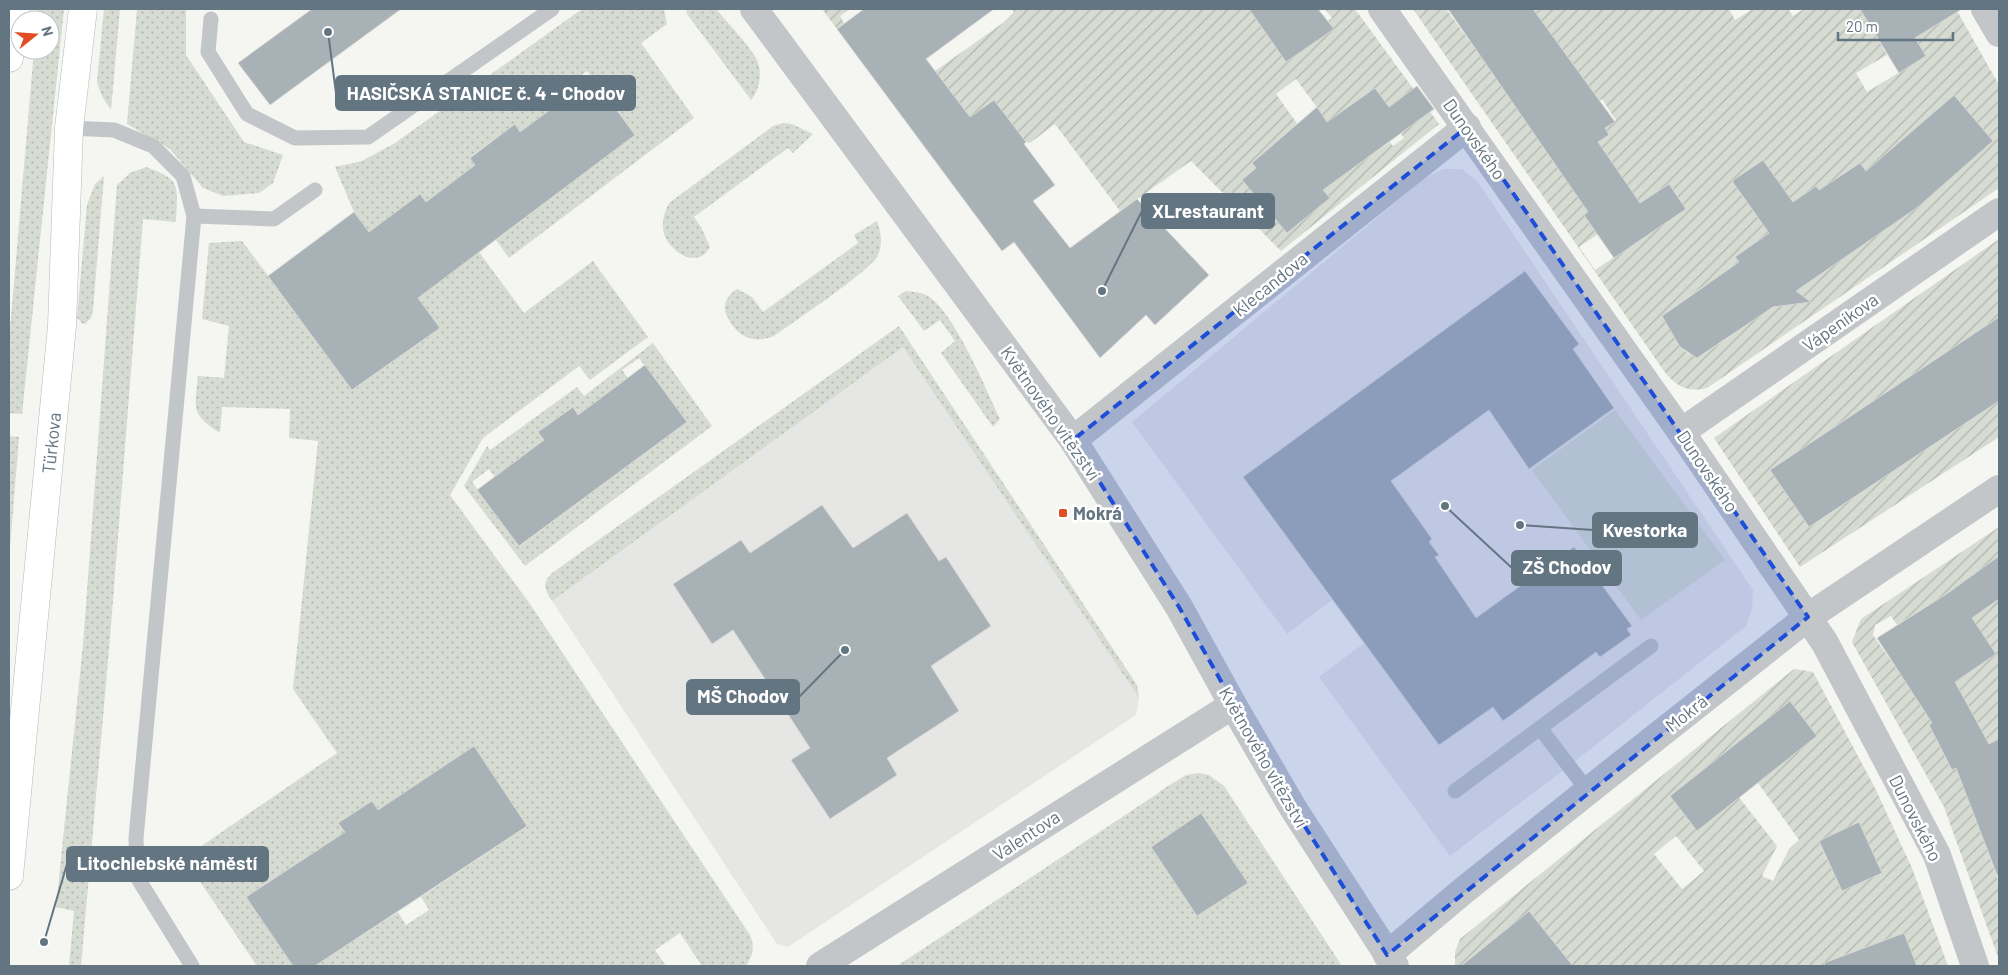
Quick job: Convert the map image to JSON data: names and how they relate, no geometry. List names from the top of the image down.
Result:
{
  "streets": {
    "main road": ["Türkova"],
    "street": [
      "Dunovského",
      "Klecandova",
      "Vápeníkova",
      "Květnového vítězství",
      "Mokrá",
      "Valentova"
    ]
  },
  "crossings": [
    ["Dunovského", "Klecandova"],
    ["Dunovského", "Vápeníkova"],
    ["Dunovského", "Mokrá"],
    ["Klecandova", "Květnového vítězství"],
    ["Květnového vítězství", "Mokrá"],
    ["Květnového vítězství", "Valentova"]
  ],
  "places": {
    "other": [
      "HASIČSKÁ STANICE č. 4 - Chodov",
      "XLrestaurant",
      "ZŠ Chodov",
      "Kvestorka",
      "MŠ Chodov",
      "Litochlebské náměstí"
    ],
    "transit": ["Mokrá"]
  },
  "scale_bar": "20 m",
  "north": "right"
}
